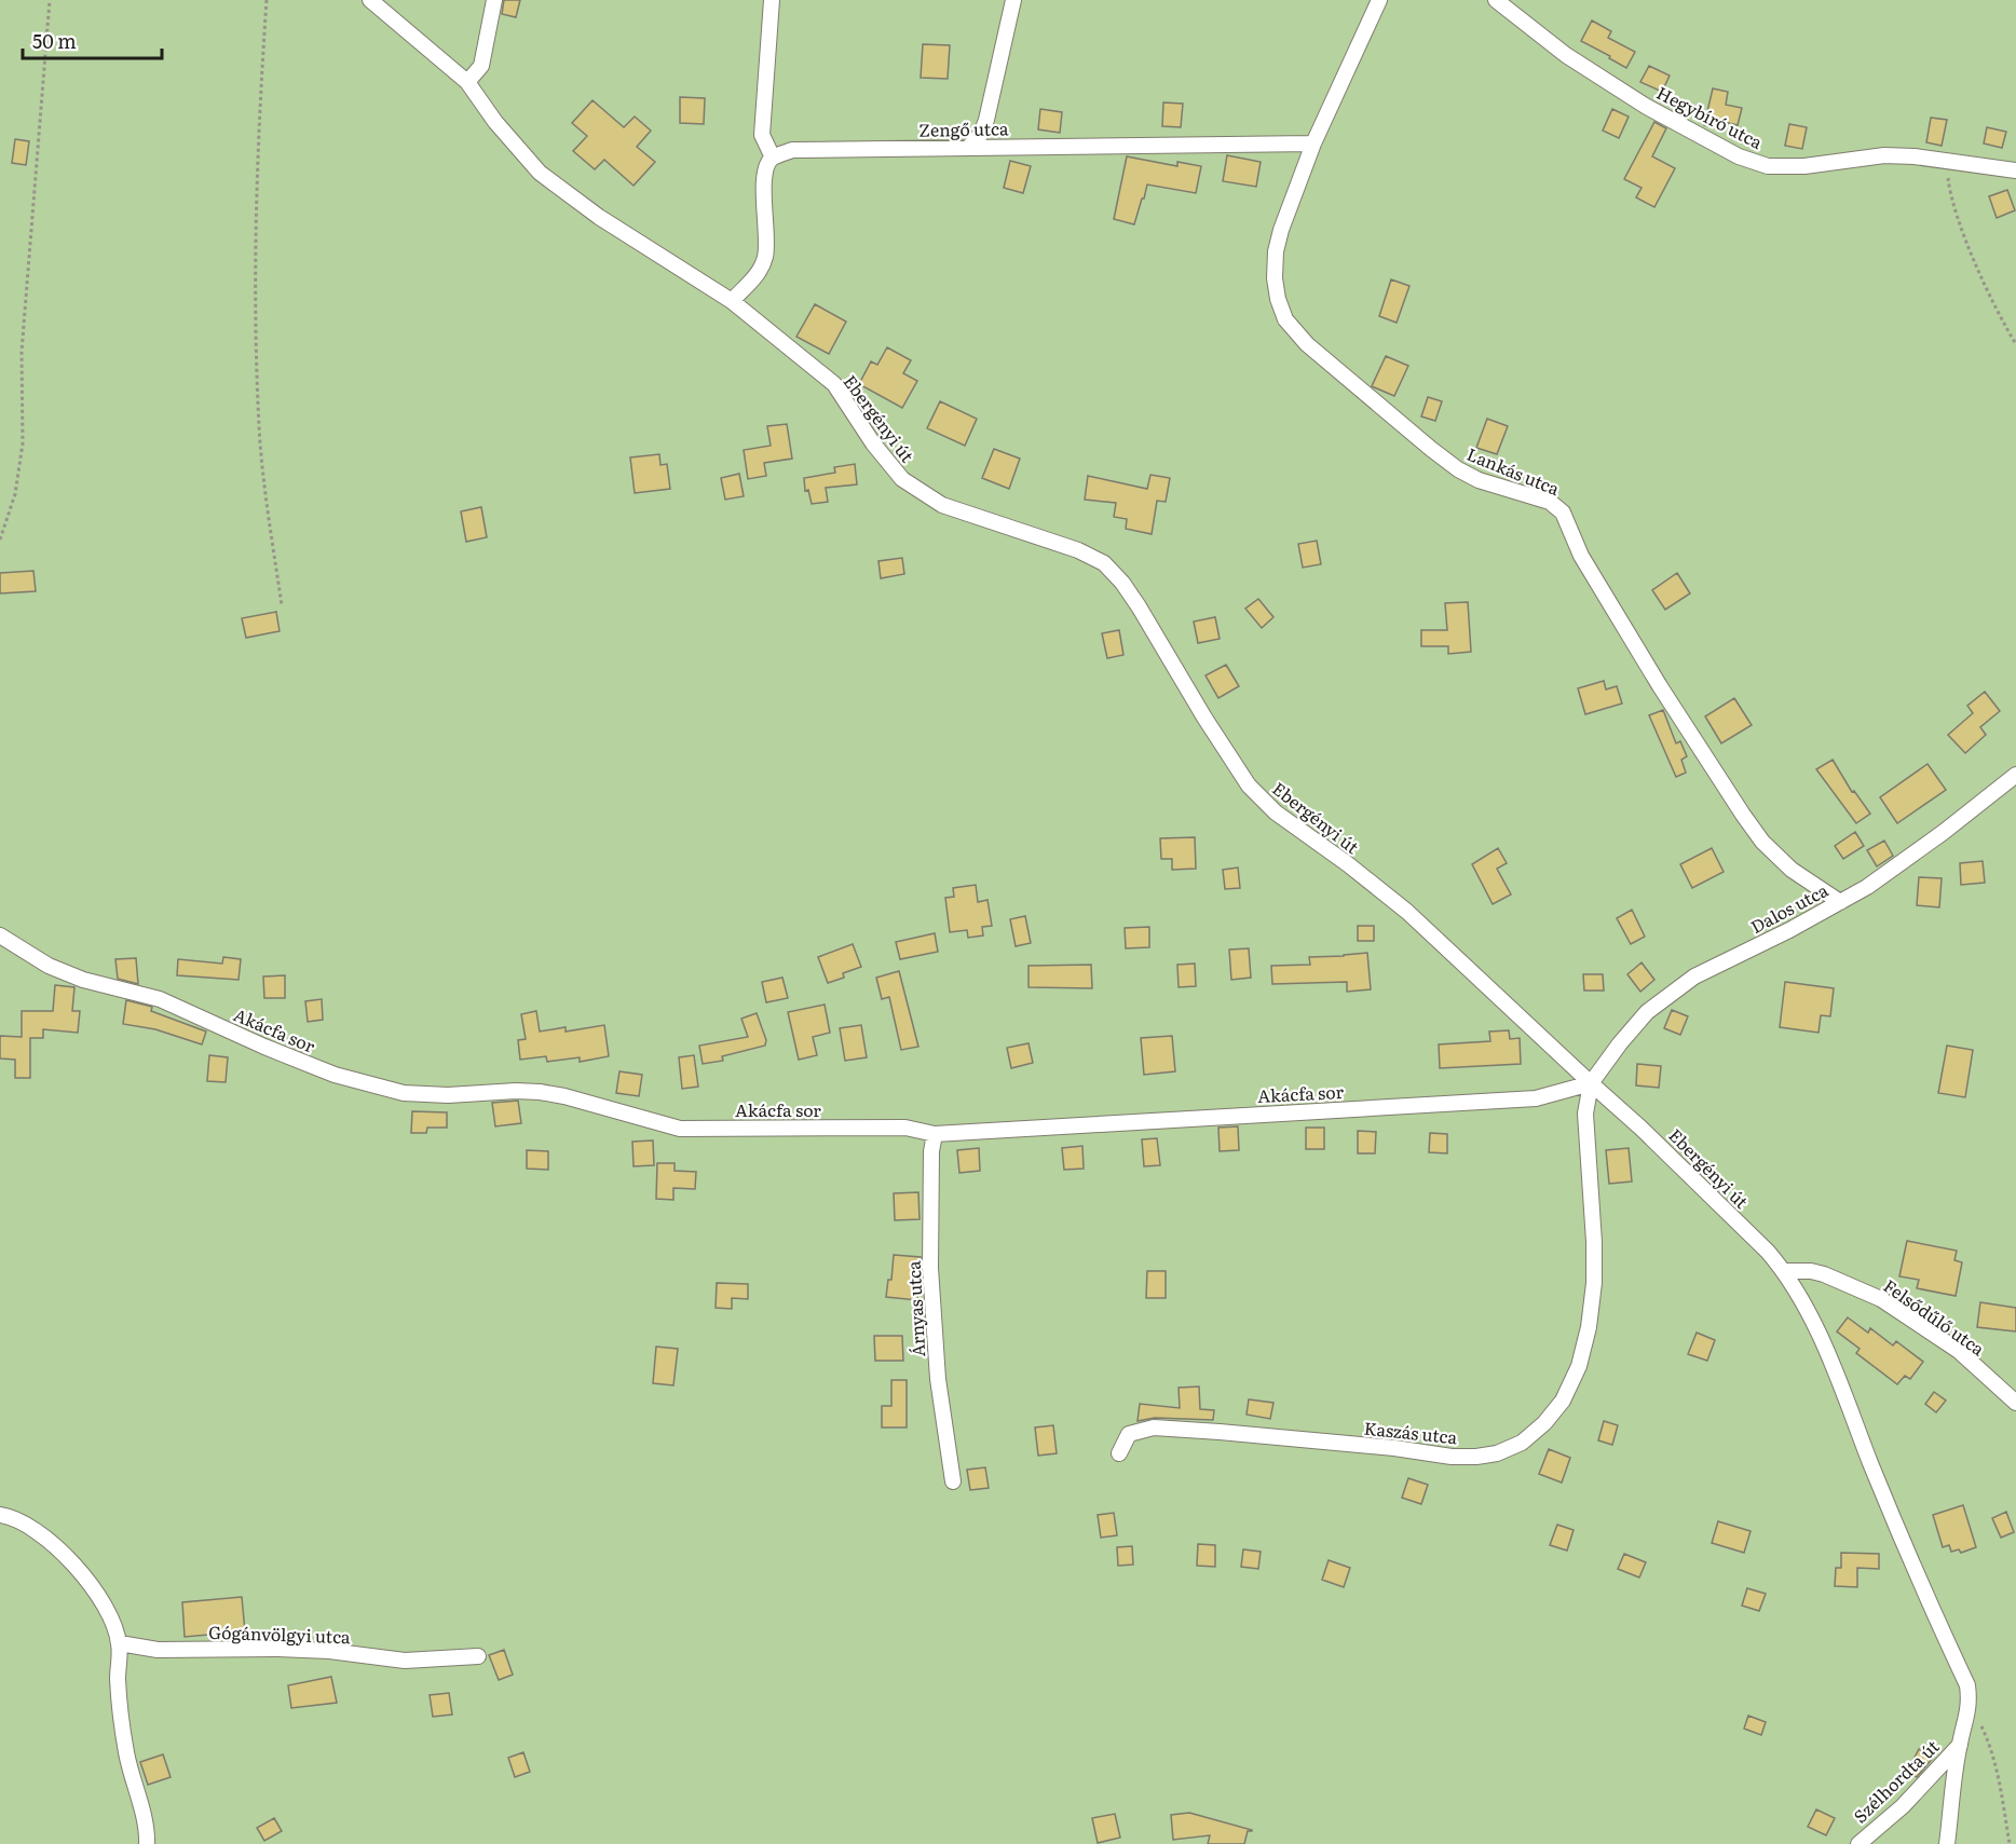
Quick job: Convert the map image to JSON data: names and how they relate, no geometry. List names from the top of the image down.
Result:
{
  "streets": {
    "street": [
      "Hegybíró utca",
      "Zengő utca",
      "Ebergényi út",
      "Lankás utca",
      "Dalos utca",
      "Akácfa sor",
      "Árnyas utca",
      "Felsődűlő utca",
      "Kaszás utca",
      "Gógánvölgyi utca",
      "Szélhordta út"
    ]
  },
  "crossings": [
    ["Zengő utca", "Lankás utca"],
    ["Ebergényi út", "Dalos utca"],
    ["Ebergényi út", "Akácfa sor"],
    ["Ebergényi út", "Felsődűlő utca"],
    ["Ebergényi út", "Kaszás utca"],
    ["Ebergényi út", "Szélhordta út"],
    ["Lankás utca", "Dalos utca"],
    ["Dalos utca", "Akácfa sor"],
    ["Dalos utca", "Kaszás utca"],
    ["Akácfa sor", "Árnyas utca"],
    ["Akácfa sor", "Kaszás utca"]
  ],
  "scale_bar": "50 m"
}
